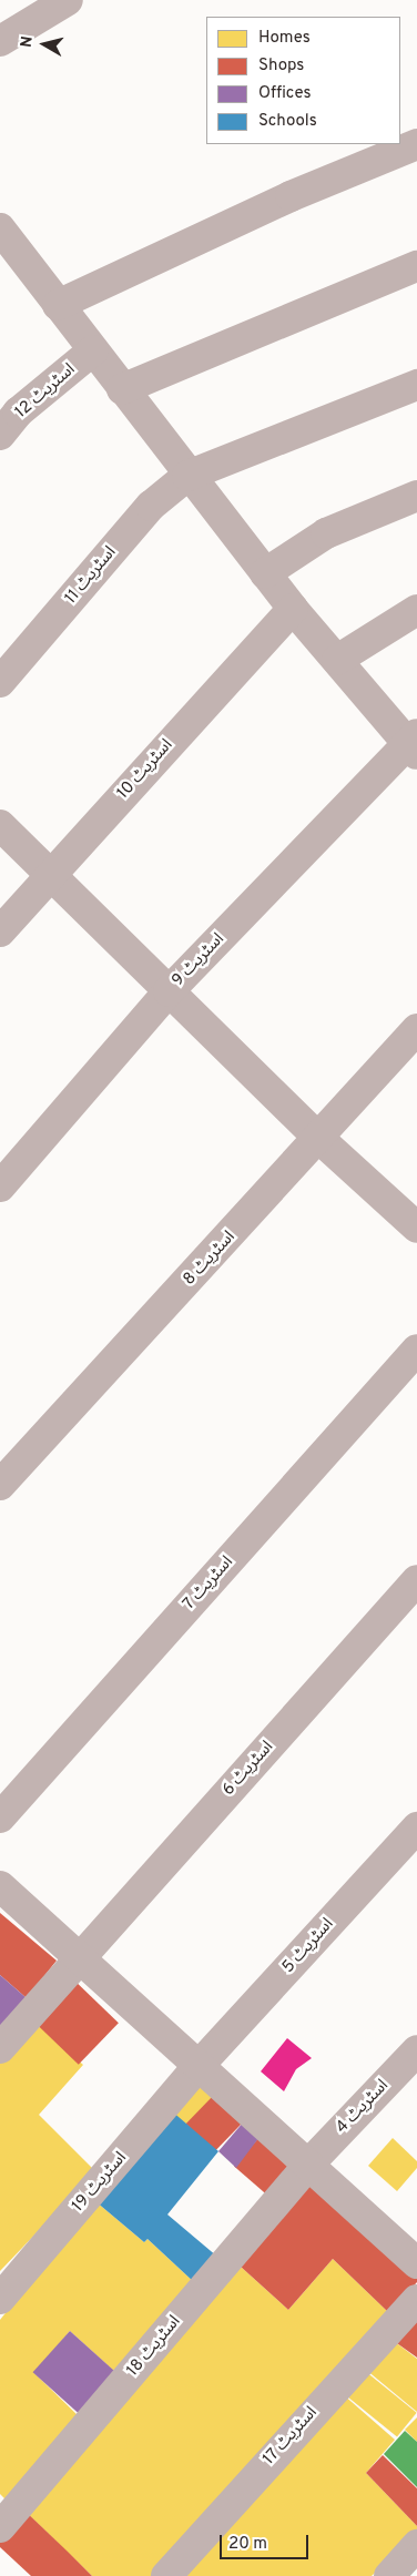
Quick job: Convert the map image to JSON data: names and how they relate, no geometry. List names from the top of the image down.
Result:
{
  "streets": {
    "street": [
      "اسٹریٹ 12",
      "اسٹریٹ 11",
      "اسٹریٹ 10",
      "اسٹریٹ 9",
      "اسٹریٹ 8",
      "اسٹریٹ 7",
      "اسٹریٹ 6",
      "اسٹریٹ 5",
      "اسٹریٹ 4",
      "اسٹریٹ 19",
      "اسٹریٹ 18",
      "اسٹریٹ 17"
    ]
  },
  "crossings": [
    ["اسٹریٹ 5", "اسٹریٹ 19"],
    ["اسٹریٹ 4", "اسٹریٹ 18"]
  ],
  "legend": [
    "Homes",
    "Shops",
    "Offices",
    "Schools"
  ],
  "scale_bar": "20 m",
  "north": "left"
}
